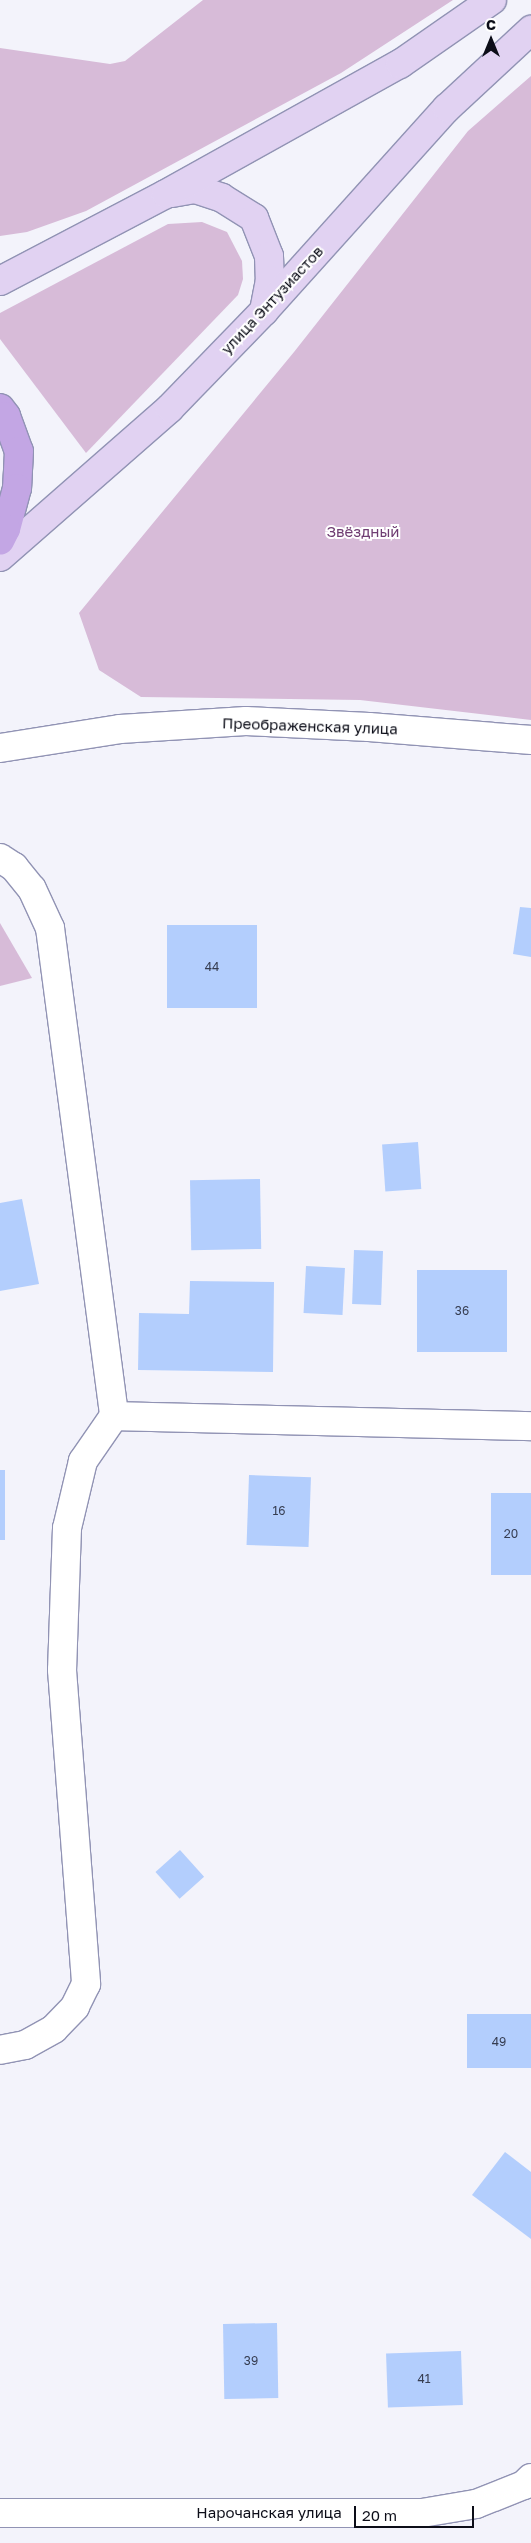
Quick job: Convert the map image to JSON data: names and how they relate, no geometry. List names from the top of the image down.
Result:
{
  "streets": {
    "main road": ["улица Энтузиастов"],
    "street": ["Преображенская улица", "Нарочанская улица"]
  },
  "parks": ["Звёздный"],
  "house_numbers": [
    "44",
    "36",
    "16",
    "20",
    "49",
    "39",
    "41"
  ],
  "scale_bar": "20 m",
  "north": "top"
}
